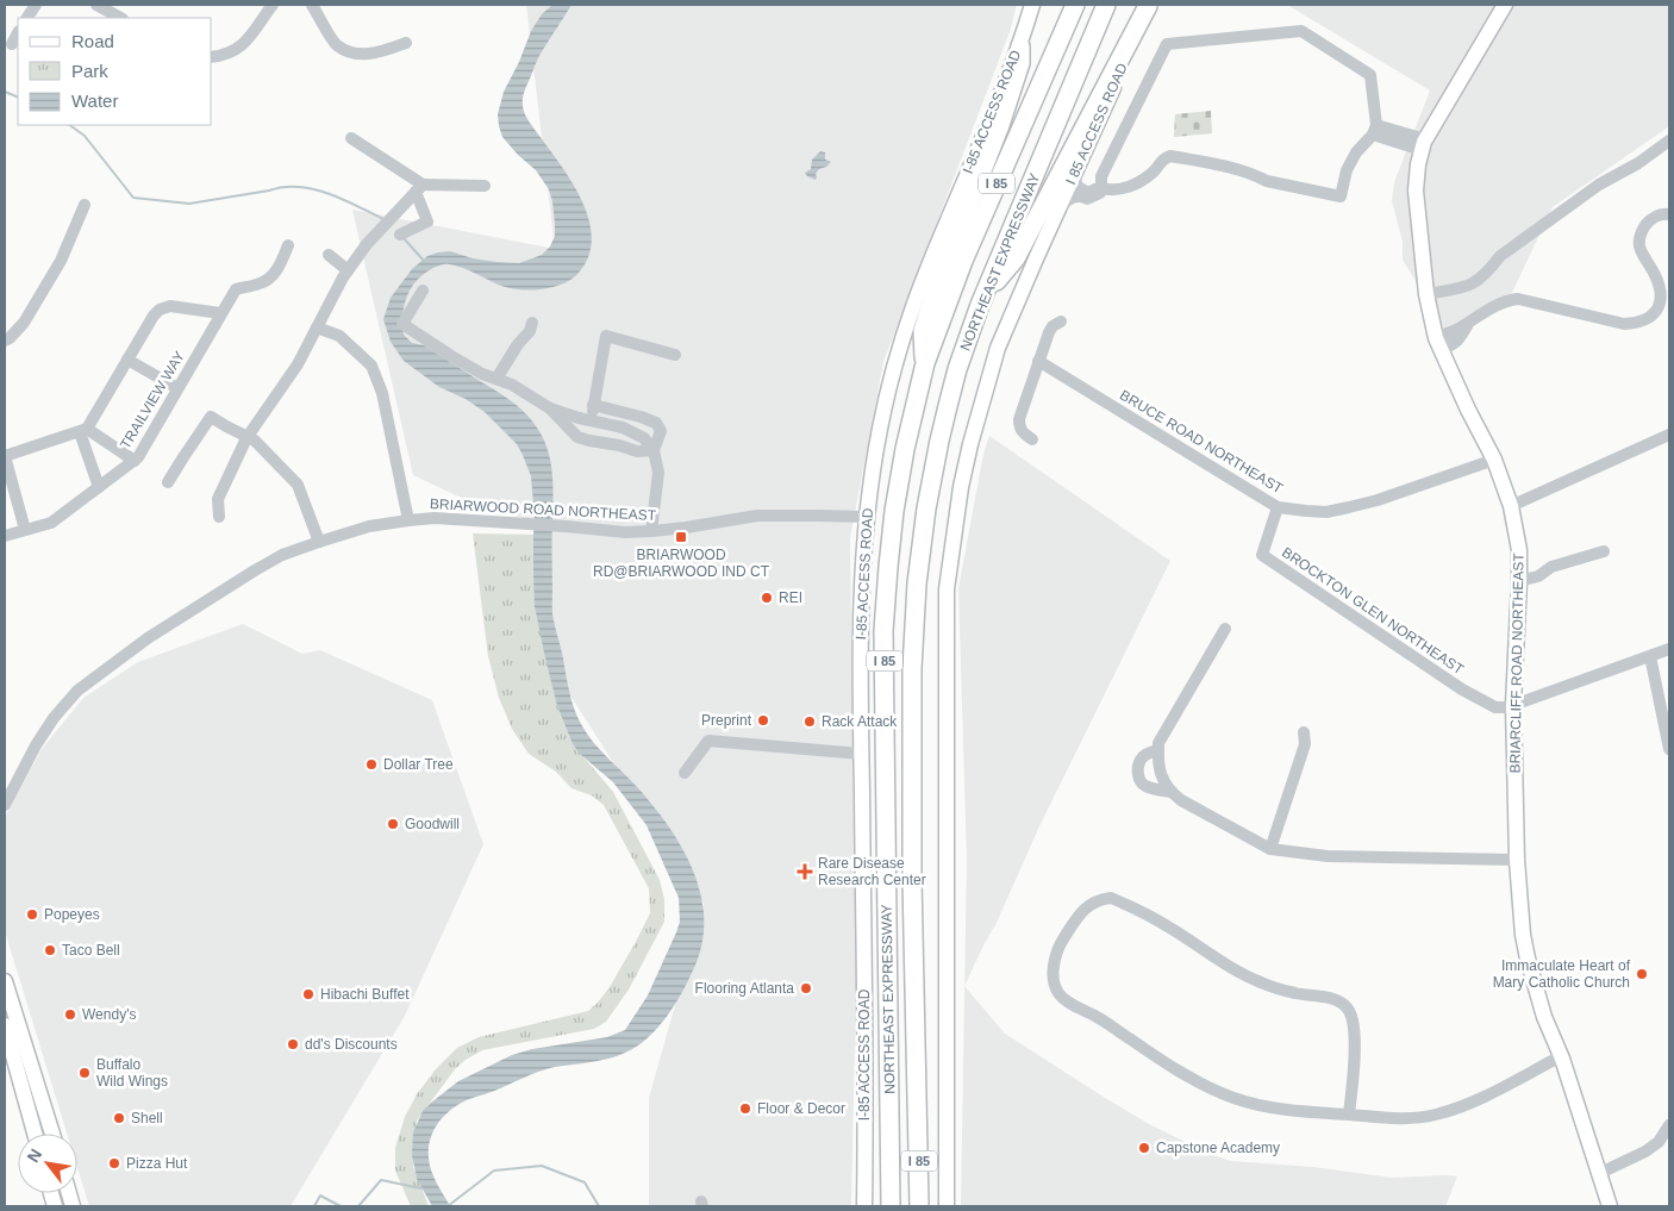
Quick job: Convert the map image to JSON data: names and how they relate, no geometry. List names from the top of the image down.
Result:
{
  "streets": {
    "highway": ["I 85", "NORTHEAST EXPRESSWAY"],
    "main road": ["I-85 ACCESS ROAD", "I 85 ACCESS ROAD", "BRIARCLIFF ROAD NORTHEAST"],
    "street": [
      "TRAILVIEW WAY",
      "BRUCE ROAD NORTHEAST",
      "BRIARWOOD ROAD NORTHEAST",
      "BROCKTON GLEN NORTHEAST"
    ]
  },
  "crossings": [
    ["I-85 ACCESS ROAD", "BRIARWOOD ROAD NORTHEAST"],
    ["BRUCE ROAD NORTHEAST", "BROCKTON GLEN NORTHEAST"],
    ["BRUCE ROAD NORTHEAST", "BRIARCLIFF ROAD NORTHEAST"],
    ["BROCKTON GLEN NORTHEAST", "BRIARCLIFF ROAD NORTHEAST"]
  ],
  "places": {
    "transit": ["BRIARWOOD RD@BRIARWOOD IND CT"],
    "other": [
      "REI",
      "Preprint",
      "Rack Attack",
      "Dollar Tree",
      "Goodwill",
      "Popeyes",
      "Taco Bell",
      "Immaculate Heart of Mary Catholic Church",
      "Flooring Atlanta",
      "Hibachi Buffet",
      "Wendy's",
      "dd's Discounts",
      "Buffalo Wild Wings",
      "Floor & Decor",
      "Shell",
      "Capstone Academy",
      "Pizza Hut"
    ],
    "health": ["Rare Disease Research Center"]
  },
  "legend": ["Road", "Park", "Water"],
  "north": "top left"
}
